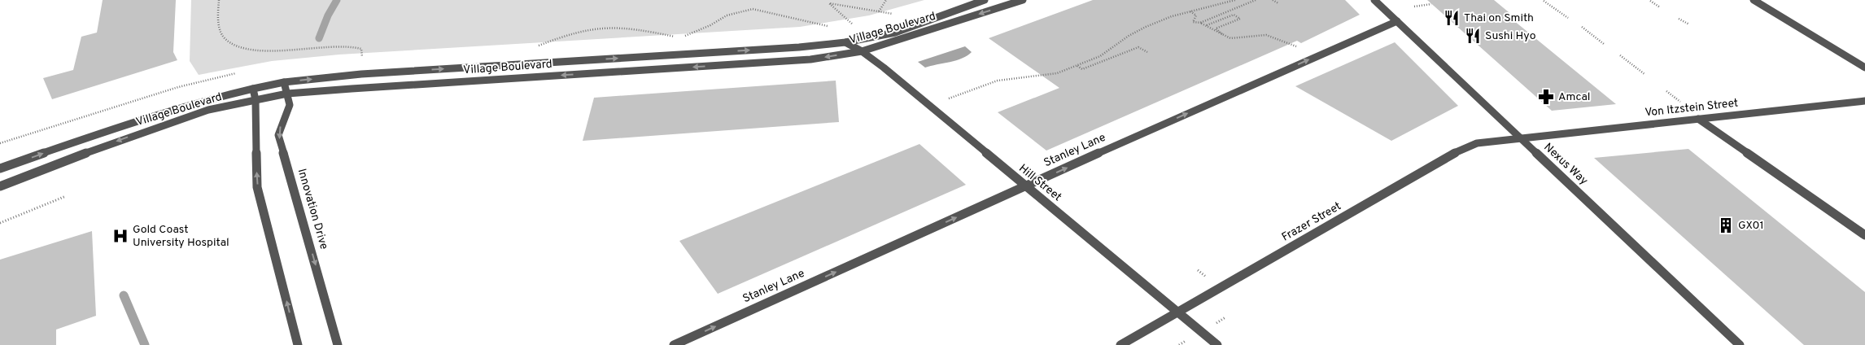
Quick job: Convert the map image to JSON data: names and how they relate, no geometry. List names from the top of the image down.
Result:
{
  "streets": {
    "street": [
      "Village Boulevard",
      "Von Itzstein Street",
      "Stanley Lane",
      "Nexus Way",
      "Hill Street",
      "Innovation Drive",
      "Frazer Street"
    ]
  },
  "crossings": [
    ["Village Boulevard", "Hill Street"],
    ["Village Boulevard", "Innovation Drive"],
    ["Von Itzstein Street", "Nexus Way"],
    ["Von Itzstein Street", "Frazer Street"],
    ["Stanley Lane", "Nexus Way"],
    ["Stanley Lane", "Hill Street"],
    ["Nexus Way", "Frazer Street"],
    ["Hill Street", "Frazer Street"]
  ],
  "one_way": ["Stanley Lane"],
  "places": {
    "restaurant": ["Thai on Smith", "Sushi Hyo"],
    "pharmacy": ["Amcal"],
    "building": ["GX01"],
    "hospital": ["Gold Coast University Hospital"]
  }
}
